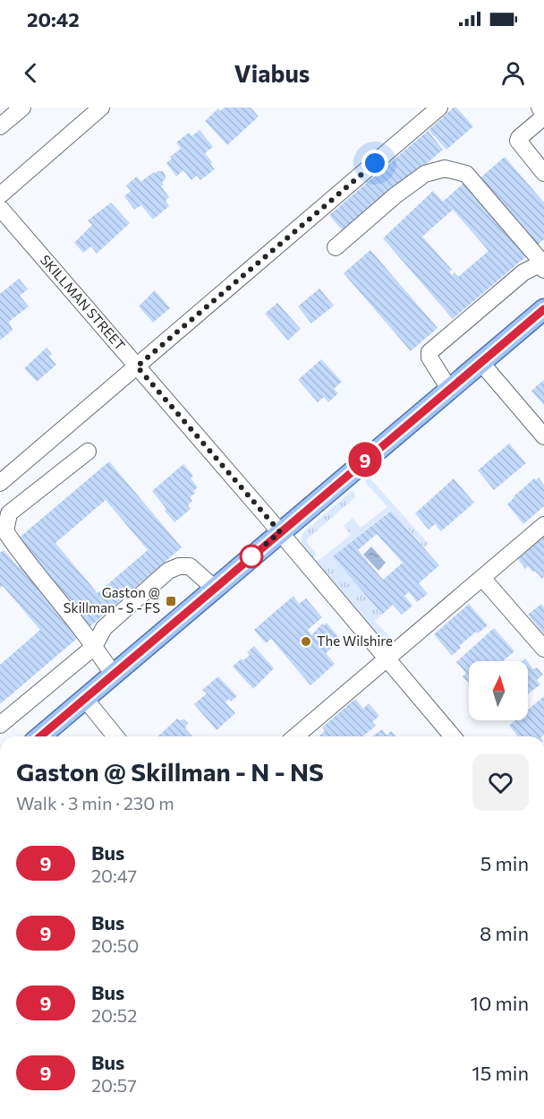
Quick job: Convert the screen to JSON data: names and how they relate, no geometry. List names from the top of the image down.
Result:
{
  "streets": {
    "street": ["SKILLMAN STREET"]
  },
  "places": {
    "transit": ["Gaston @ Skillman - S - FS"],
    "other": ["The Wilshire"]
  },
  "lines": ["bus line 9"],
  "north": "top",
  "page": {
    "status": "20:42",
    "header": "Viabus",
    "on_map": "9",
    "heading": ["Gaston @ Skillman - N - NS", "Walk · 3 min · 230 m"],
    "list": [
      {
        "mark": "9",
        "name": "Bus",
        "note": "20:47",
        "value": "5 min"
      },
      {
        "mark": "9",
        "name": "Bus",
        "note": "20:50",
        "value": "8 min"
      },
      {
        "mark": "9",
        "name": "Bus",
        "note": "20:52",
        "value": "10 min"
      },
      {
        "mark": "9",
        "name": "Bus",
        "note": "20:57",
        "value": "15 min"
      }
    ]
  }
}
